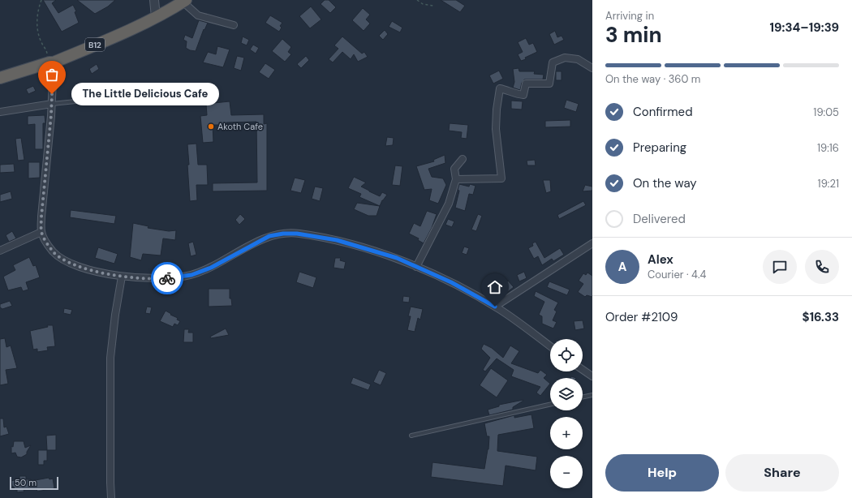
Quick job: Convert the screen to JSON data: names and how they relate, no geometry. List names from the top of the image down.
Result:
{
  "streets": {
    "highway": ["B12"]
  },
  "places": ["The Little Delicious Cafe", "Akoth Cafe"],
  "scale_bar": "50 m",
  "page": {
    "heading": ["3 min", "Arriving in", "19:34–19:39"],
    "panel": [
      "Alex",
      "Courier · 4.4",
      "Order #2109",
      "$16.33"
    ],
    "bar": "On the way · 360 m",
    "bubble": "The Little Delicious Cafe",
    "list": [
      ["Confirmed", "19:05"],
      ["Preparing", "19:16"],
      ["On the way", "19:21"],
      "Delivered"
    ],
    "round": "A",
    "map_buttons": ["+", "−"],
    "buttons": ["Help", "Share"],
    "scale": "50 m"
  }
}
